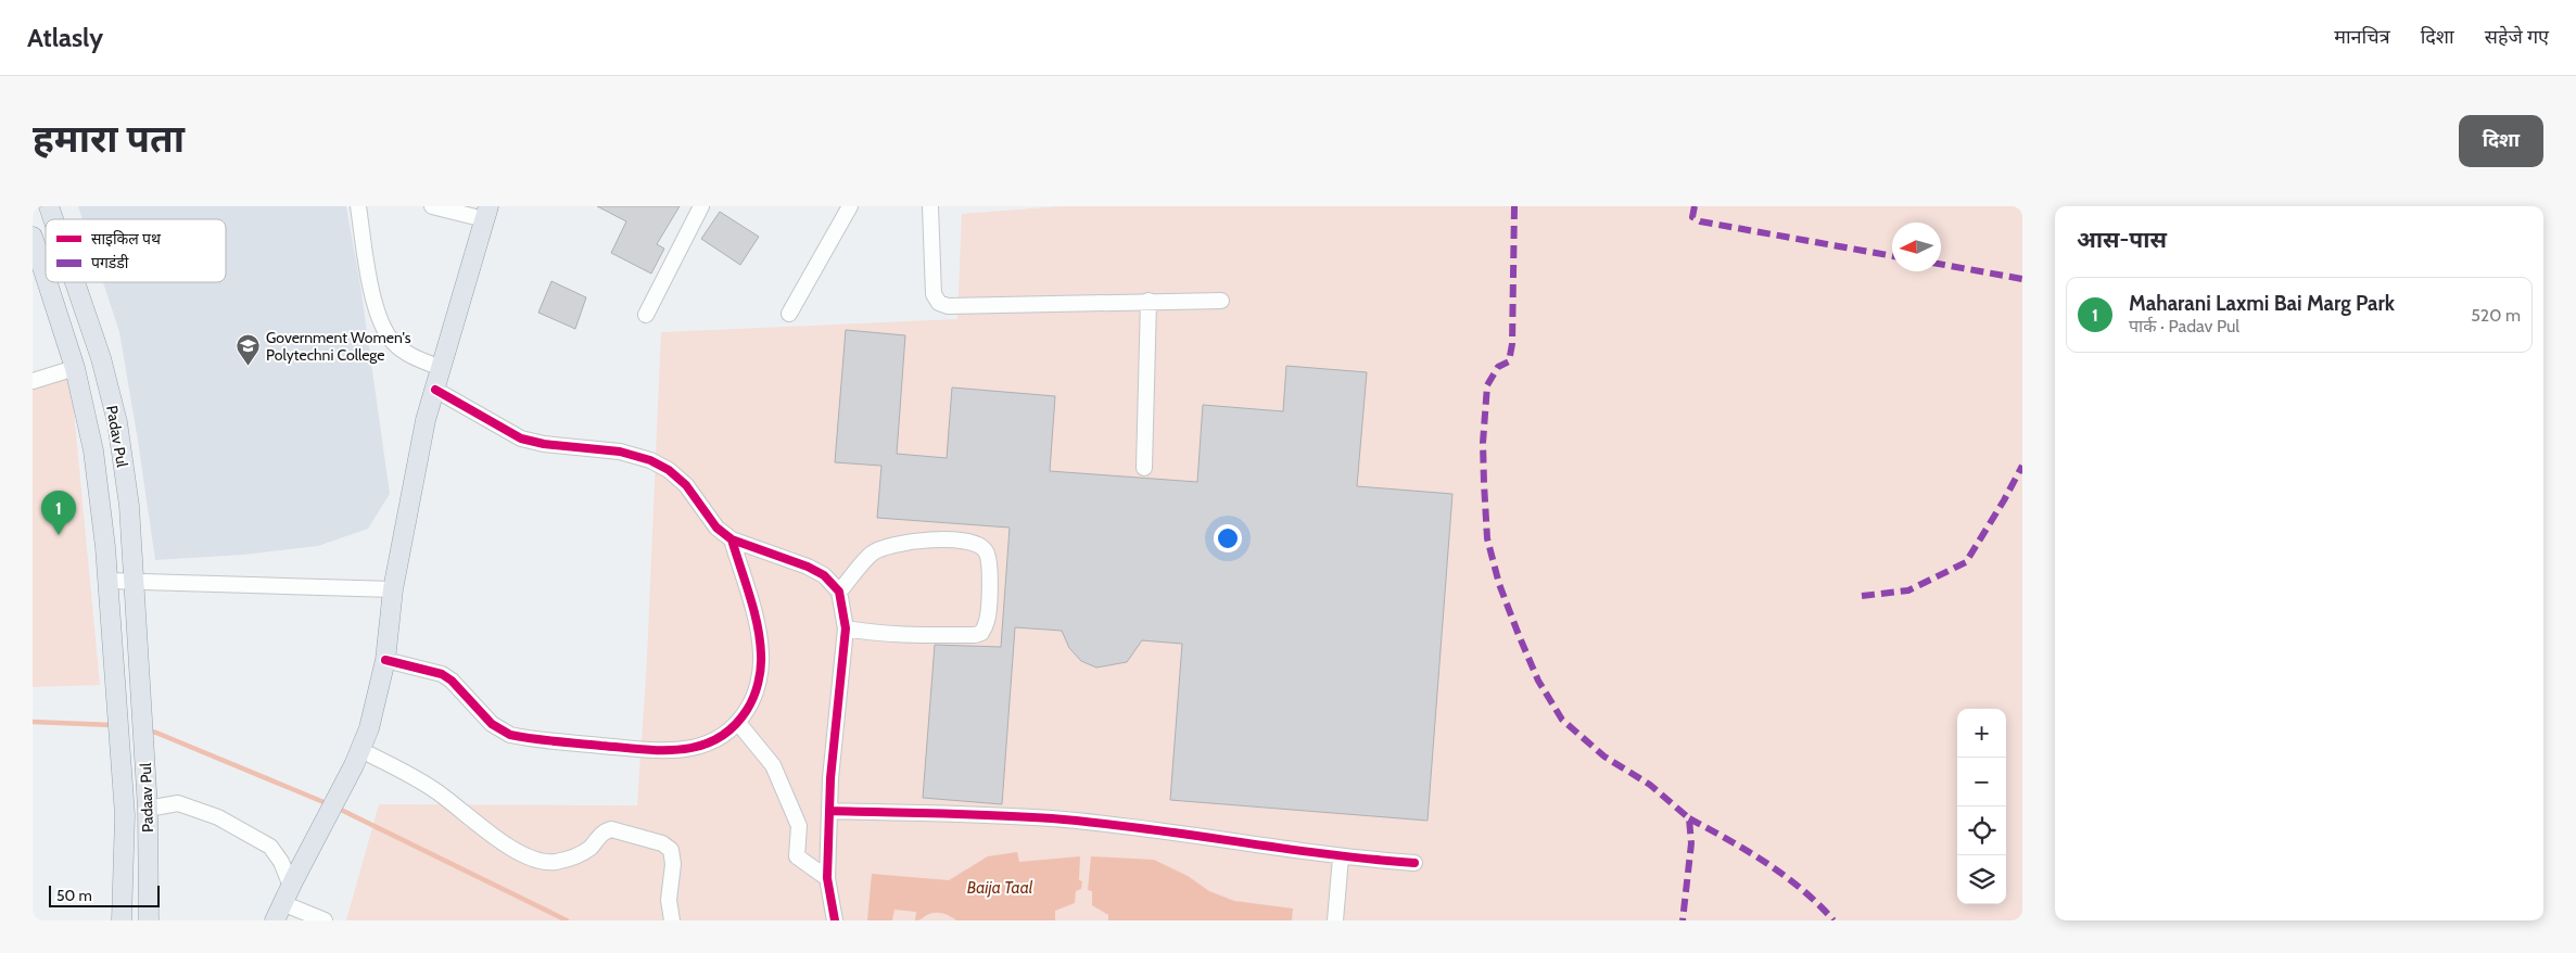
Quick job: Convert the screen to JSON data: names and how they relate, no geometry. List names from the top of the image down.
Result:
{
  "streets": {
    "main road": ["Padav Pul", "Padaav Pul"]
  },
  "crossings": [
    ["Padav Pul", "Padaav Pul"]
  ],
  "water": ["Baija Taal"],
  "places": {
    "school or university": ["Government Women's Polytechni College"]
  },
  "legend": ["साइकिल पथ", "पगडंडी"],
  "scale_bar": "50 m",
  "north": "left",
  "page": {
    "header": "Atlasly",
    "nav": ["मानचित्र", "दिशा", "सहेजे गए"],
    "title": "हमारा पता",
    "buttons": "दिशा",
    "heading": "आस-पास",
    "list": [
      {
        "mark": "1",
        "name": "Maharani Laxmi Bai Marg Park",
        "note": "पार्क · Padav Pul",
        "value": "520 m"
      }
    ],
    "pins": "1",
    "map_buttons": ["+", "−"],
    "scale": "50 m"
  }
}
